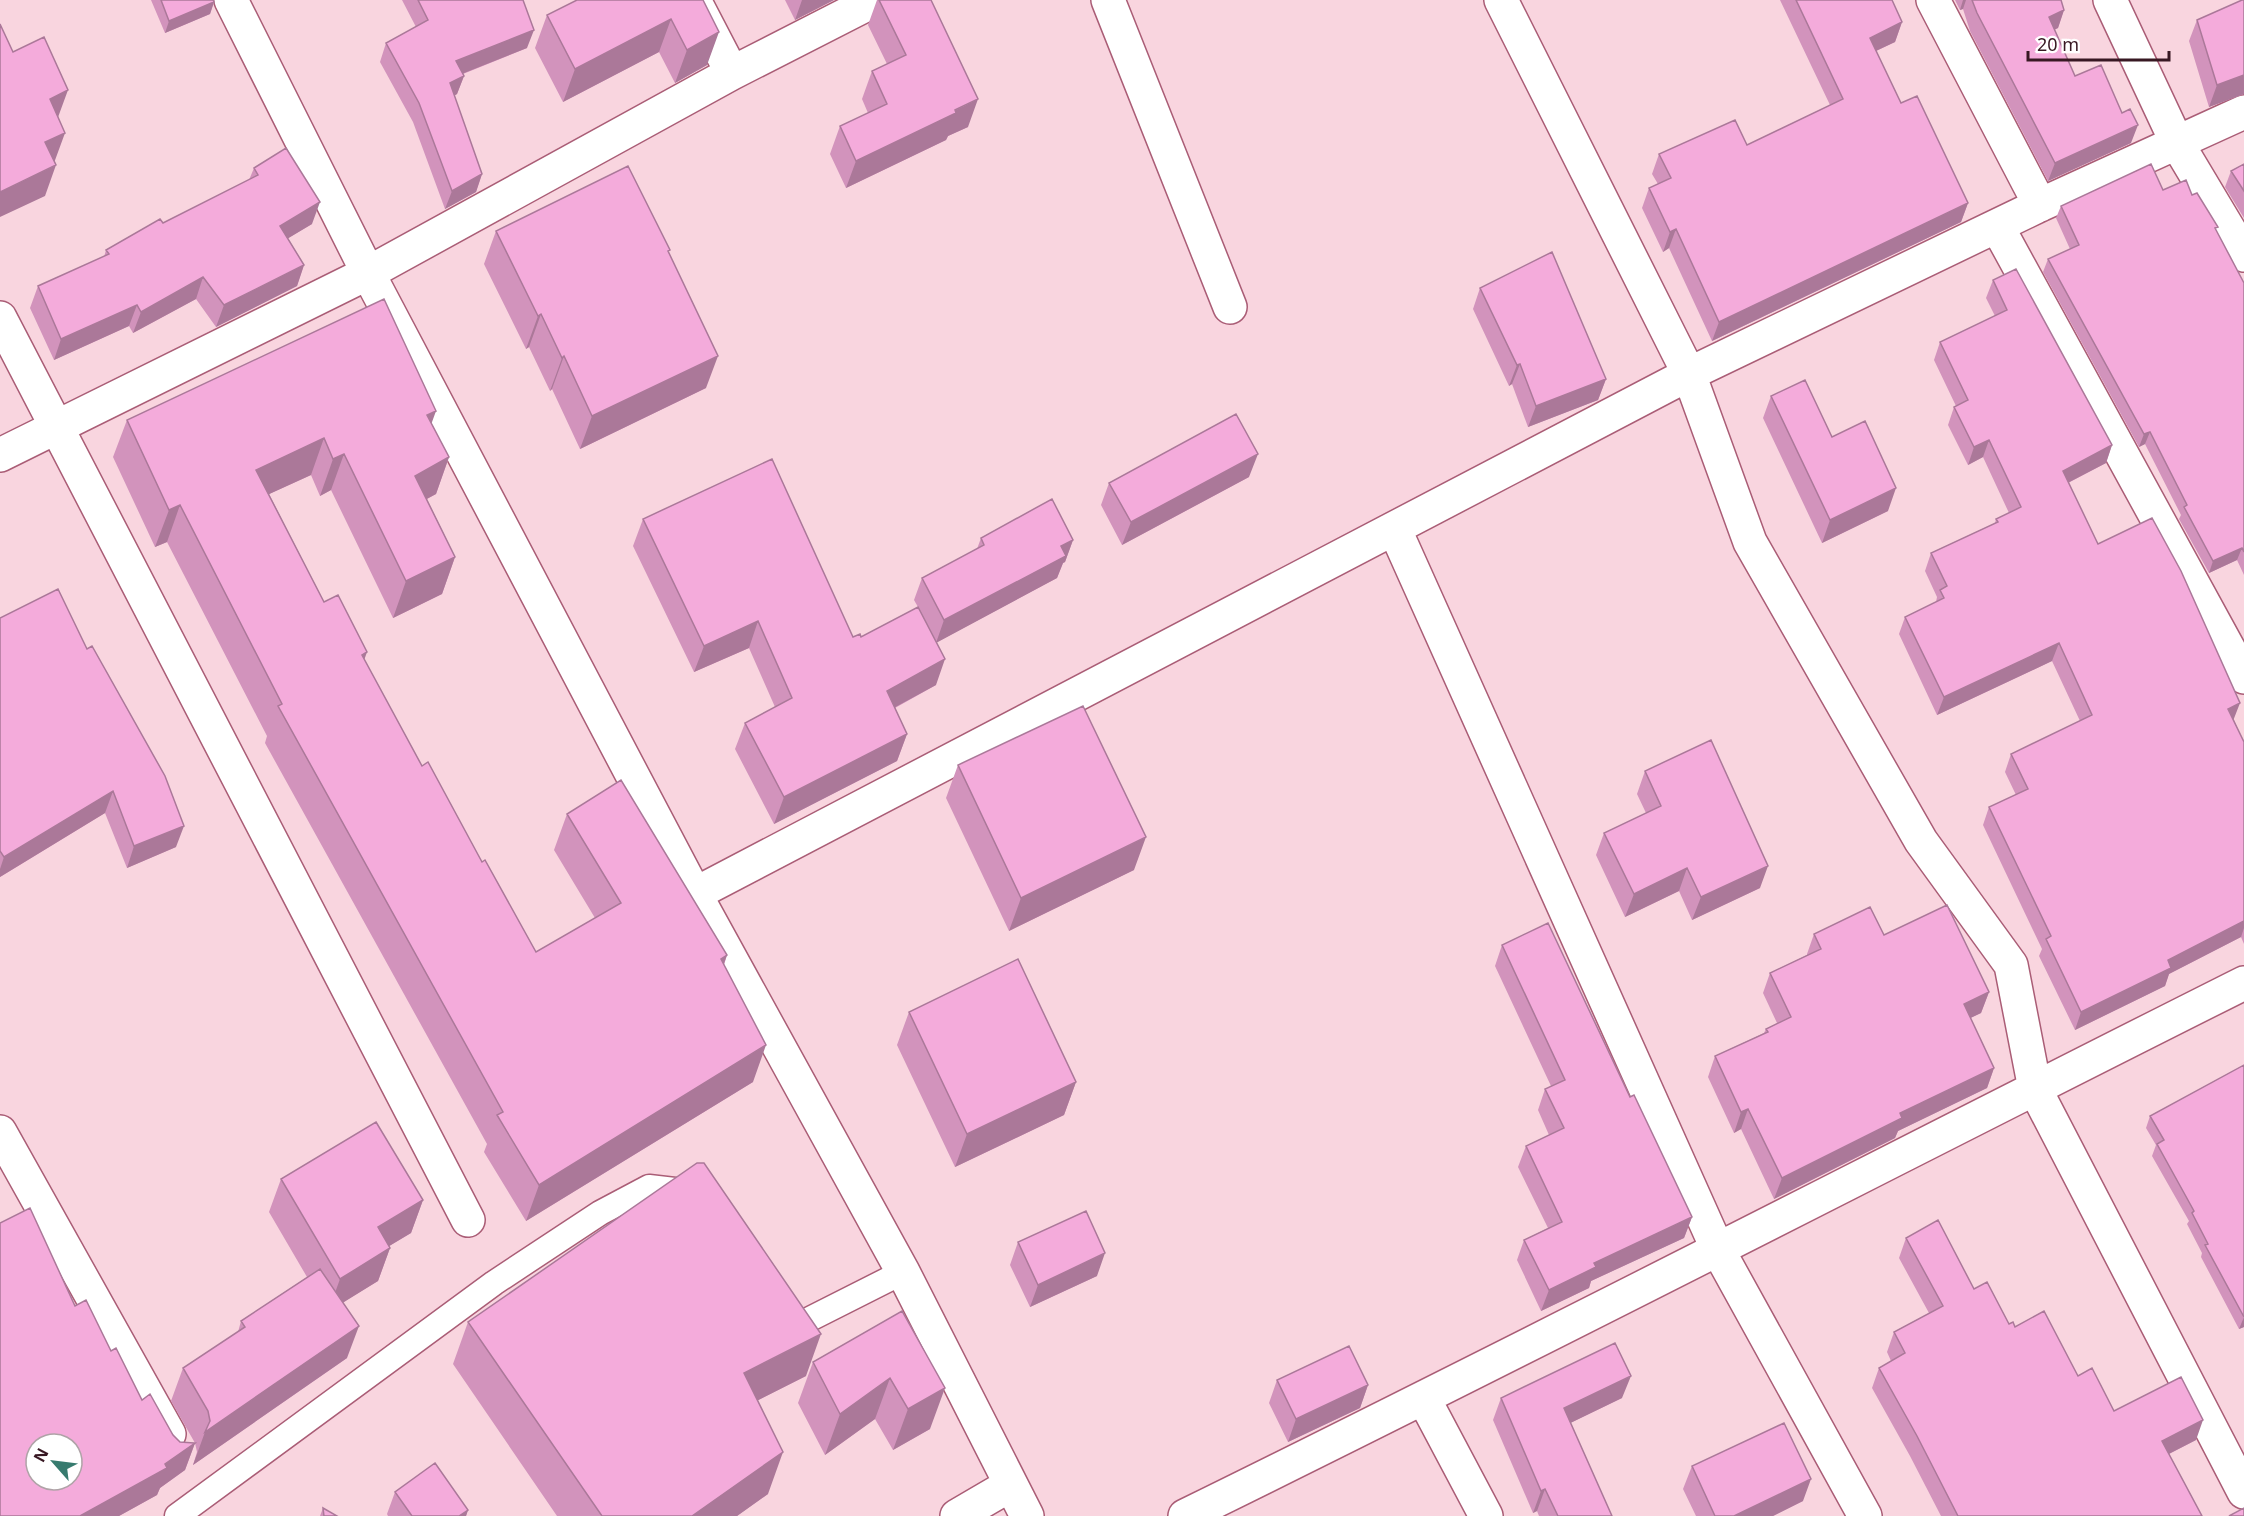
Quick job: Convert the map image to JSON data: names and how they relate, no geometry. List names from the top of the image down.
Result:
{
  "scale_bar": "20 m",
  "north": "top left"
}
